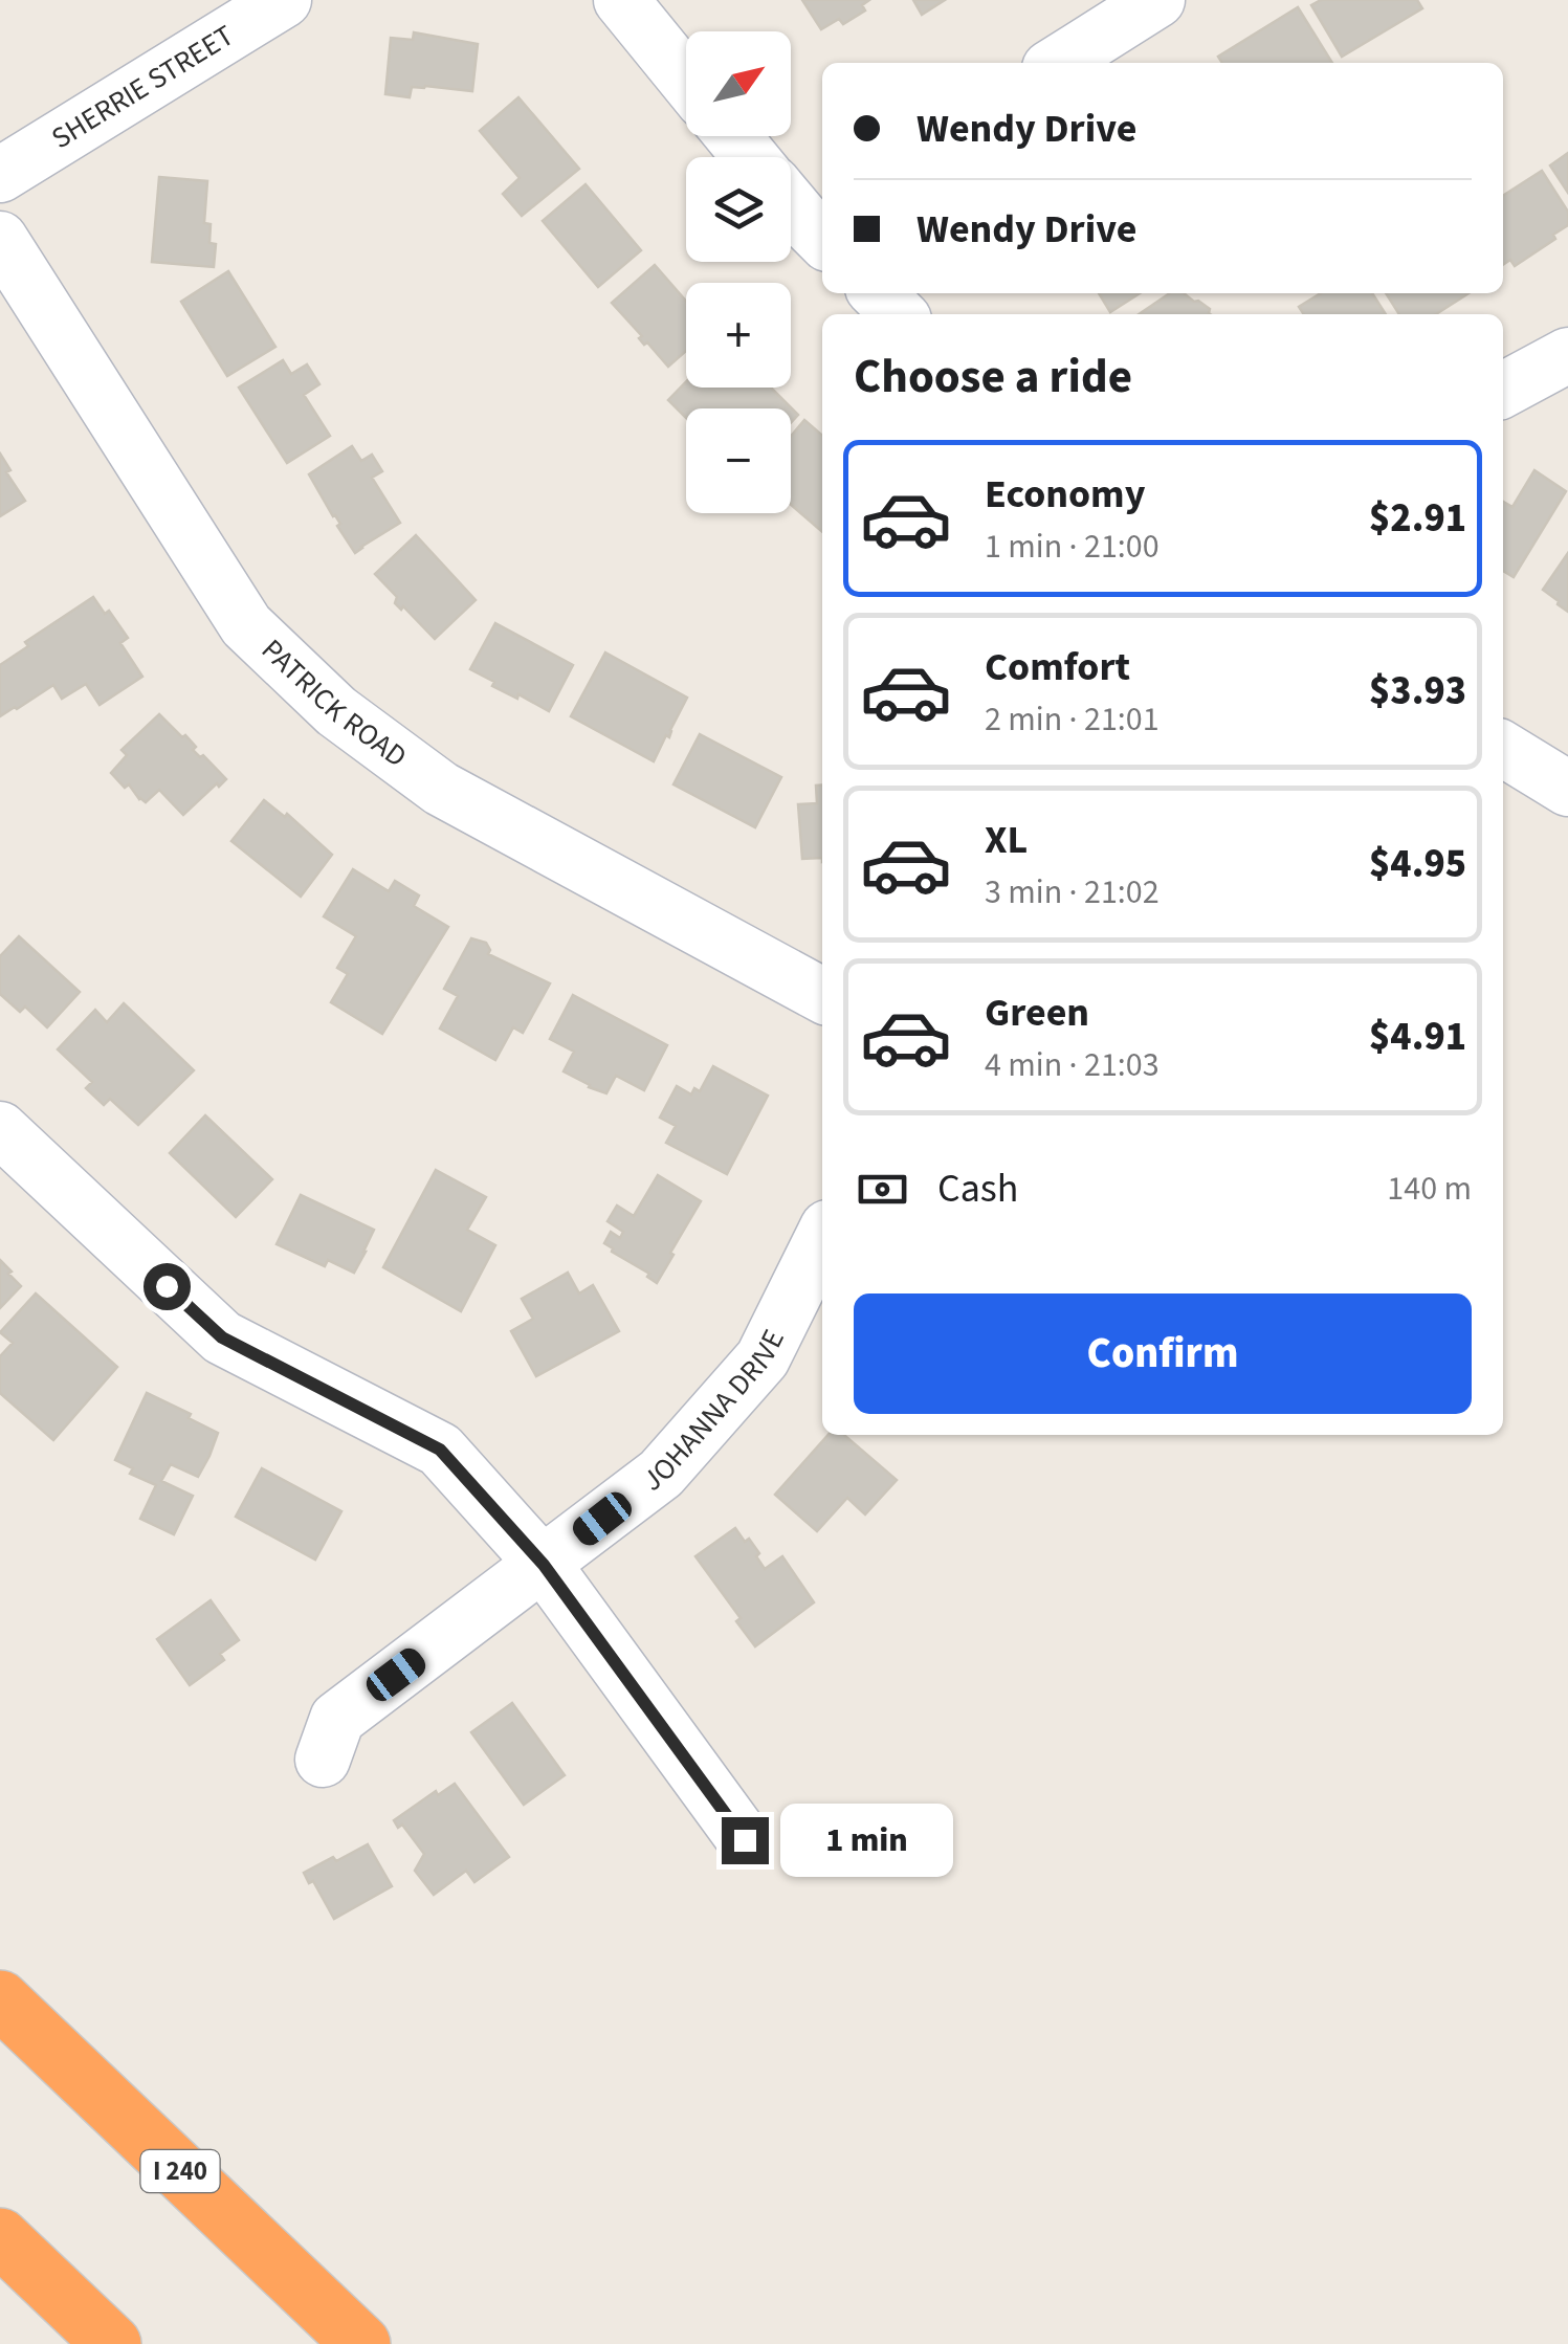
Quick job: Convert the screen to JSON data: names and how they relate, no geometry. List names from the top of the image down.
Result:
{
  "streets": {
    "highway": ["I 240"],
    "street": ["SHERRIE STREET", "PATRICK ROAD", "JOHANNA DRIVE"]
  },
  "north": "top right",
  "page": {
    "map_buttons": ["+", "−"],
    "banner": ["Wendy Drive", "Wendy Drive"],
    "heading": "Choose a ride",
    "list": [
      {
        "name": "Economy",
        "note": "1 min · 21:00",
        "value": "$2.91"
      },
      {
        "name": "Comfort",
        "note": "2 min · 21:01",
        "value": "$3.93"
      },
      {
        "name": "XL",
        "note": "3 min · 21:02",
        "value": "$4.95"
      },
      {
        "name": "Green",
        "note": "4 min · 21:03",
        "value": "$4.91"
      }
    ],
    "pay": ["Cash", "140 m"],
    "buttons": "Confirm",
    "bubble": "1 min"
  }
}
